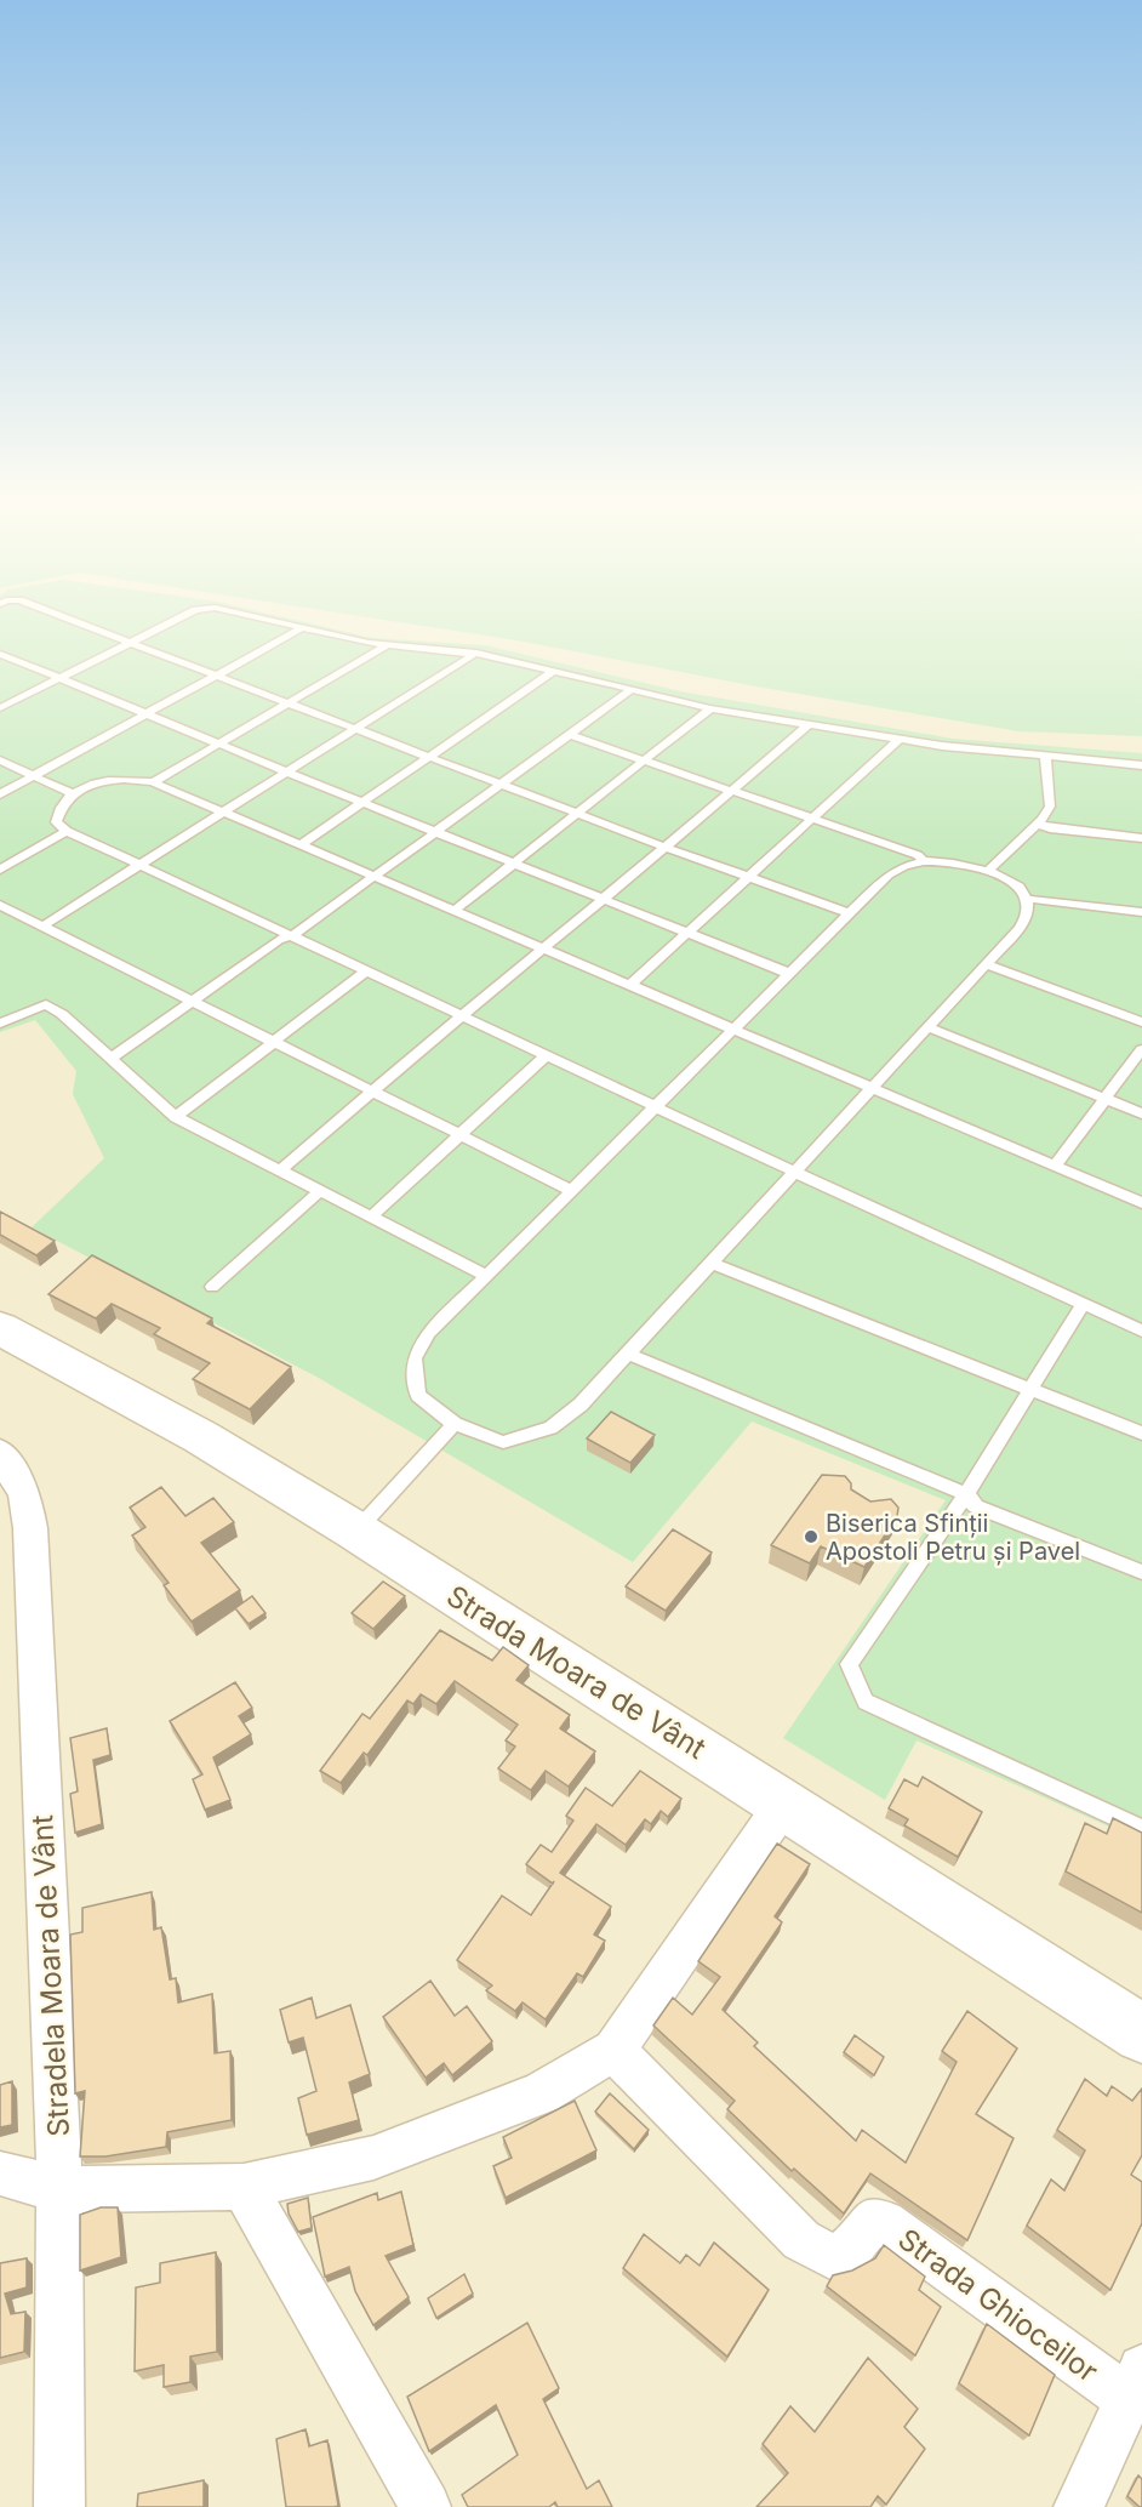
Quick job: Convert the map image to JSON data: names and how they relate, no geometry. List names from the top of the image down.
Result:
{
  "streets": {
    "main road": ["Strada Moara de Vânt"],
    "street": ["Stradela Moara de Vânt", "Strada Ghioceilor"]
  },
  "places": ["Biserica Sfinții Apostoli Petru și Pavel"]
}
